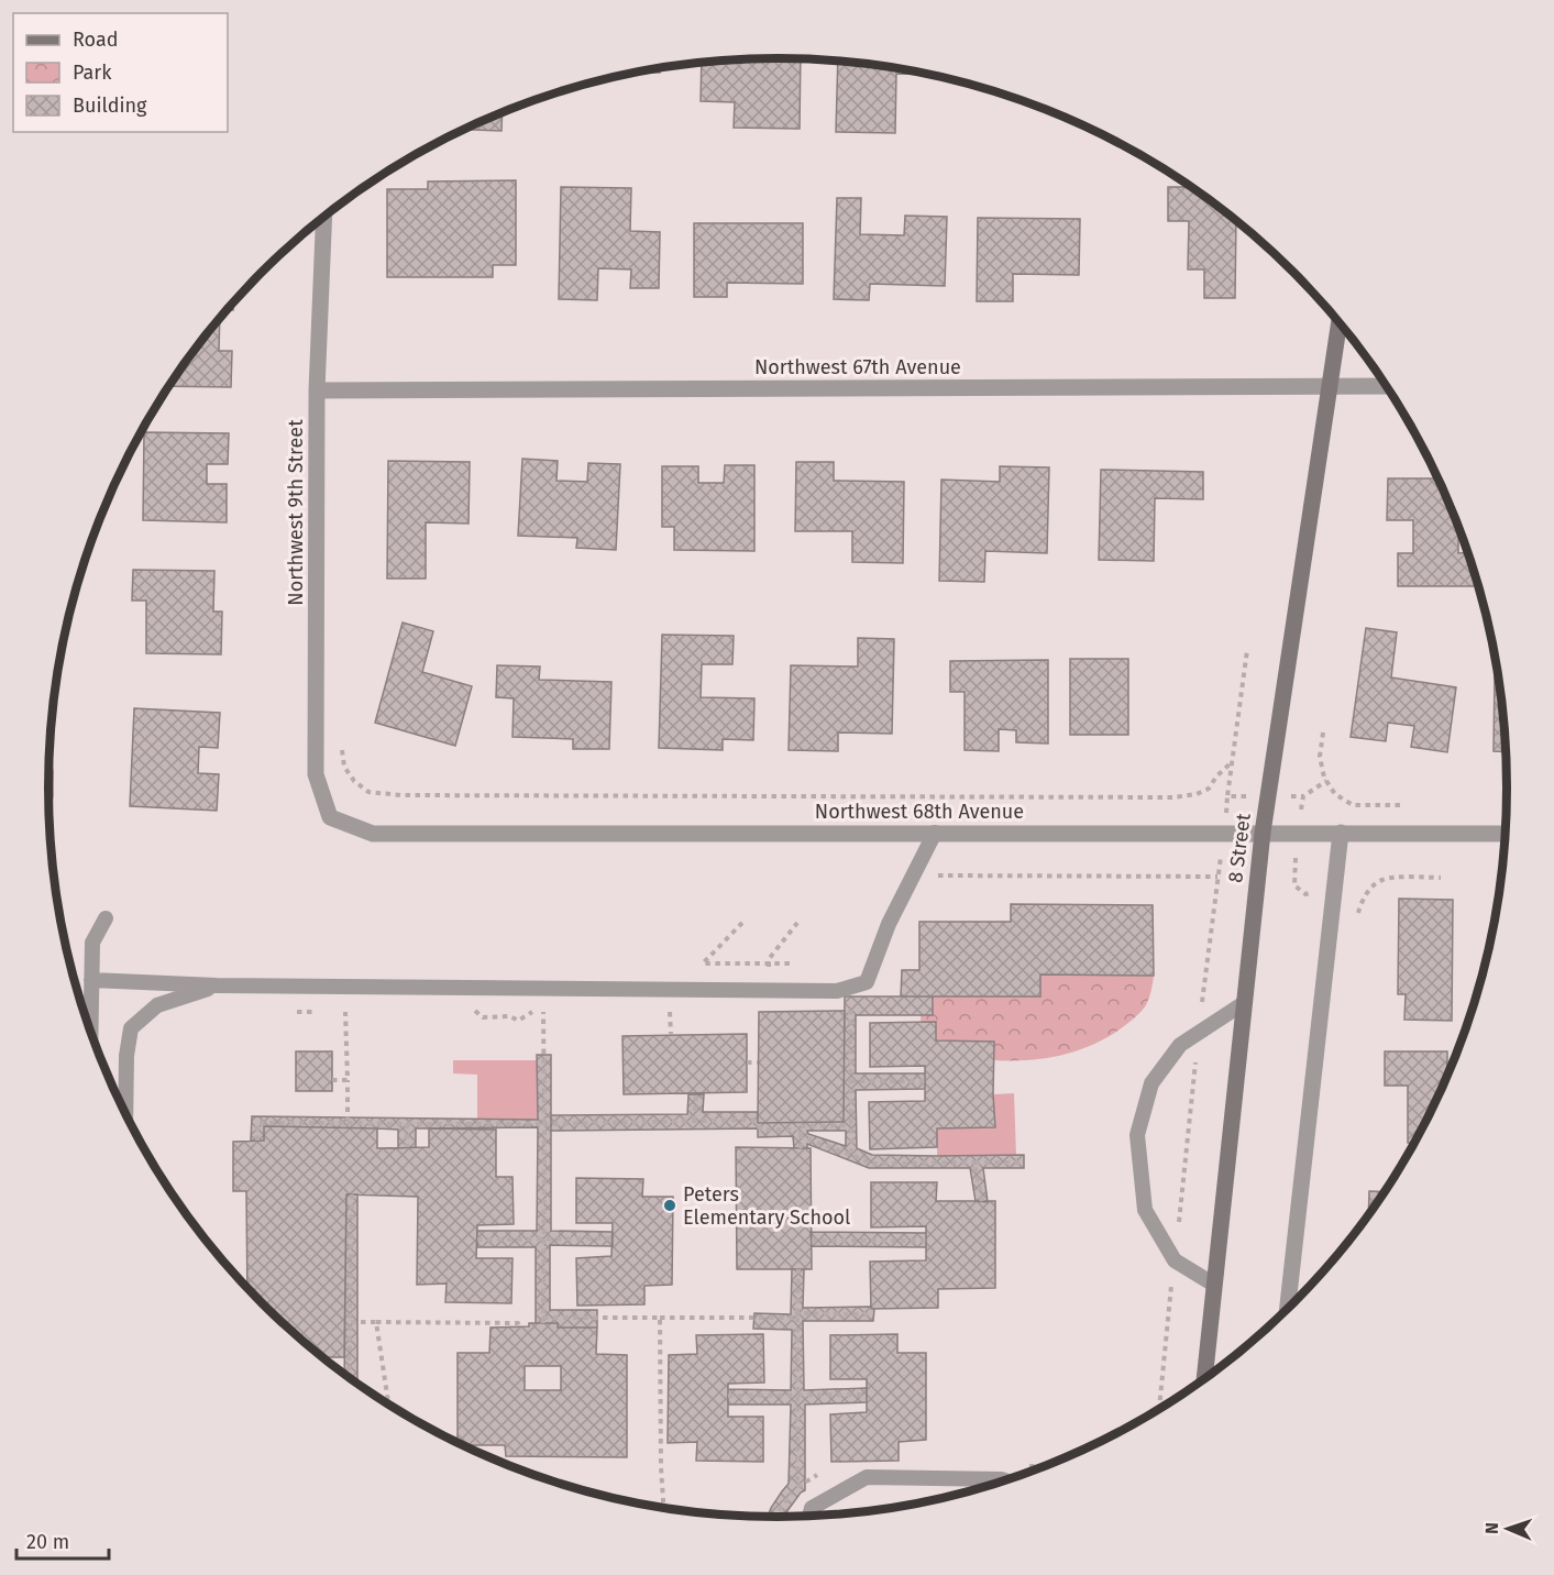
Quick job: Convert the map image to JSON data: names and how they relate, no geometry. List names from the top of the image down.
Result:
{
  "streets": {
    "street": [
      "Northwest 67th Avenue",
      "Northwest 9th Street",
      "Northwest 68th Avenue",
      "8 Street"
    ]
  },
  "crossings": [
    ["Northwest 67th Avenue", "Northwest 9th Street"],
    ["Northwest 67th Avenue", "8 Street"],
    ["Northwest 9th Street", "Northwest 68th Avenue"],
    ["Northwest 68th Avenue", "8 Street"]
  ],
  "places": ["Peters Elementary School"],
  "legend": ["Road", "Park", "Building"],
  "scale_bar": "20 m",
  "north": "left"
}
